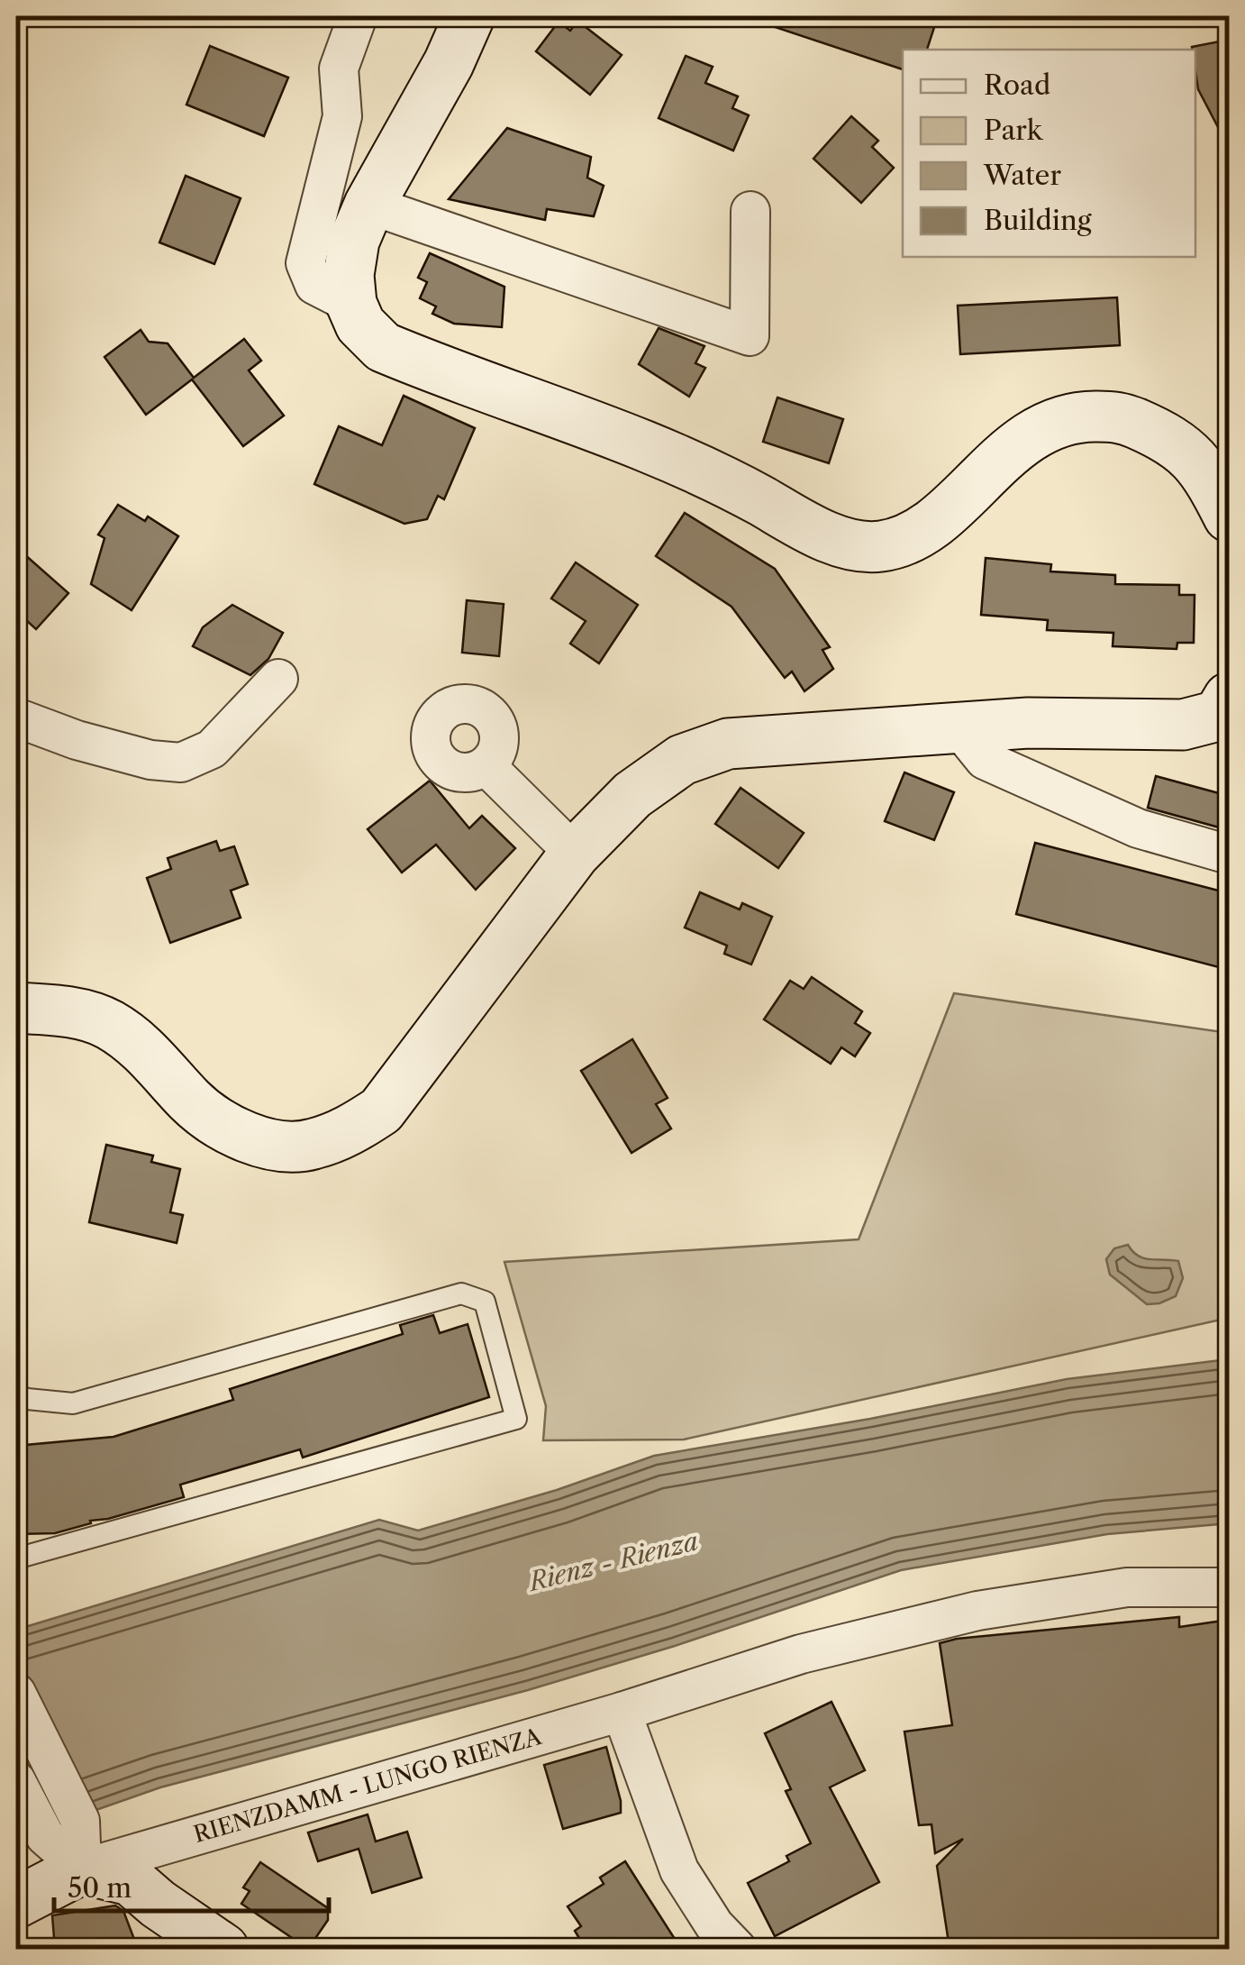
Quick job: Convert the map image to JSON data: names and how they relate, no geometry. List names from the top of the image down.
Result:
{
  "streets": {
    "street": ["RIENZDAMM - LUNGO RIENZA"]
  },
  "water": ["Rienz - Rienza"],
  "legend": [
    "Road",
    "Park",
    "Water",
    "Building"
  ],
  "scale_bar": "50 m"
}
